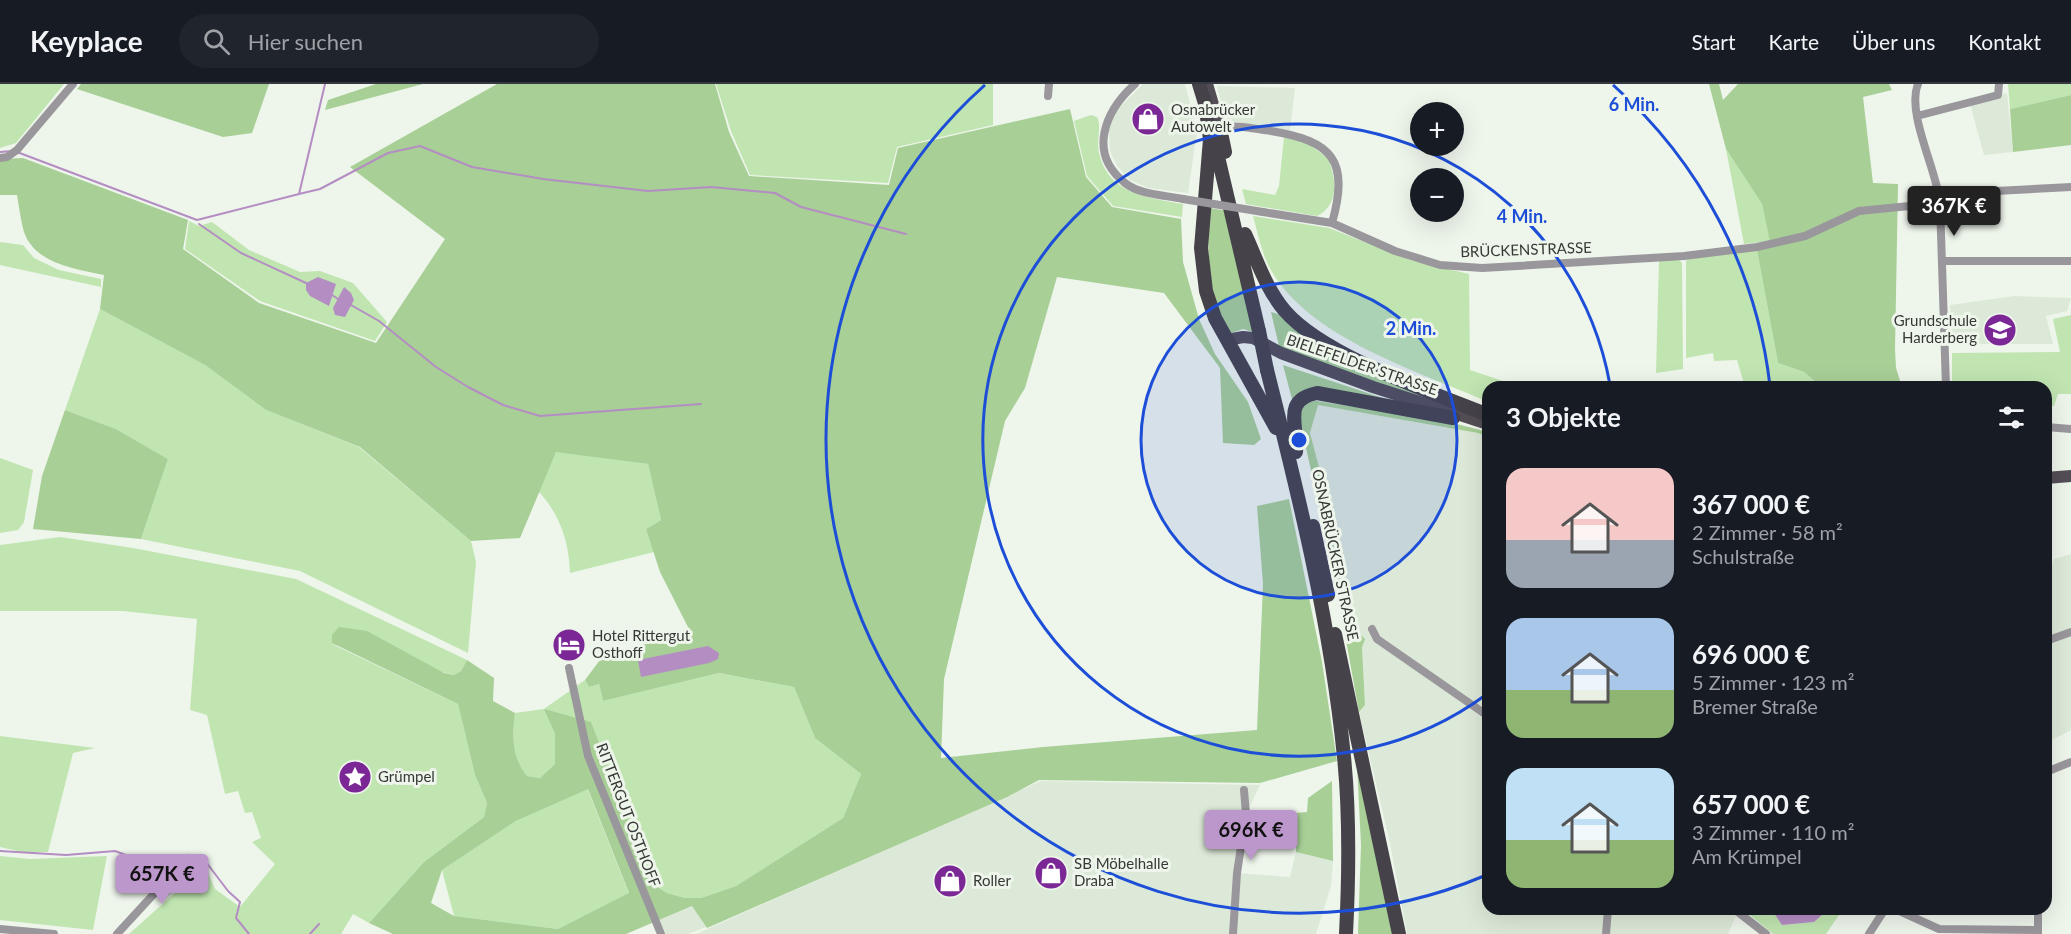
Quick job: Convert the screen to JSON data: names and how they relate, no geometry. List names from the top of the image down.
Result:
{
  "streets": {
    "highway": ["OSNABRÜCKER STRASSE"],
    "main road": ["BIELEFELDER STRASSE"],
    "street": ["BRÜCKENSTRASSE", "RITTERGUT OSTHOFF"]
  },
  "places": {
    "shop": ["Osnabrücker Autowelt", "SB Möbelhalle Draba", "Roller"],
    "school or university": ["Grundschule Harderberg"],
    "hotel": ["Hotel Rittergut Osthoff"],
    "place": ["Grümpel"]
  },
  "page": {
    "header": "Keyplace",
    "search": "Hier suchen",
    "nav": [
      "Start",
      "Karte",
      "Über uns",
      "Kontakt"
    ],
    "map_buttons": ["+", "−"],
    "price": ["367K €", "696K €", "657K €"],
    "heading": "3 Objekte",
    "list": [
      {
        "name": "367 000 €",
        "note": "2 Zimmer · 58 m² · Schulstraße"
      },
      {
        "name": "696 000 €",
        "note": "5 Zimmer · 123 m² · Bremer Straße"
      },
      {
        "name": "657 000 €",
        "note": "3 Zimmer · 110 m² · Am Krümpel"
      }
    ]
  },
  "rings": ["6 Min.", "4 Min.", "2 Min."]
}
